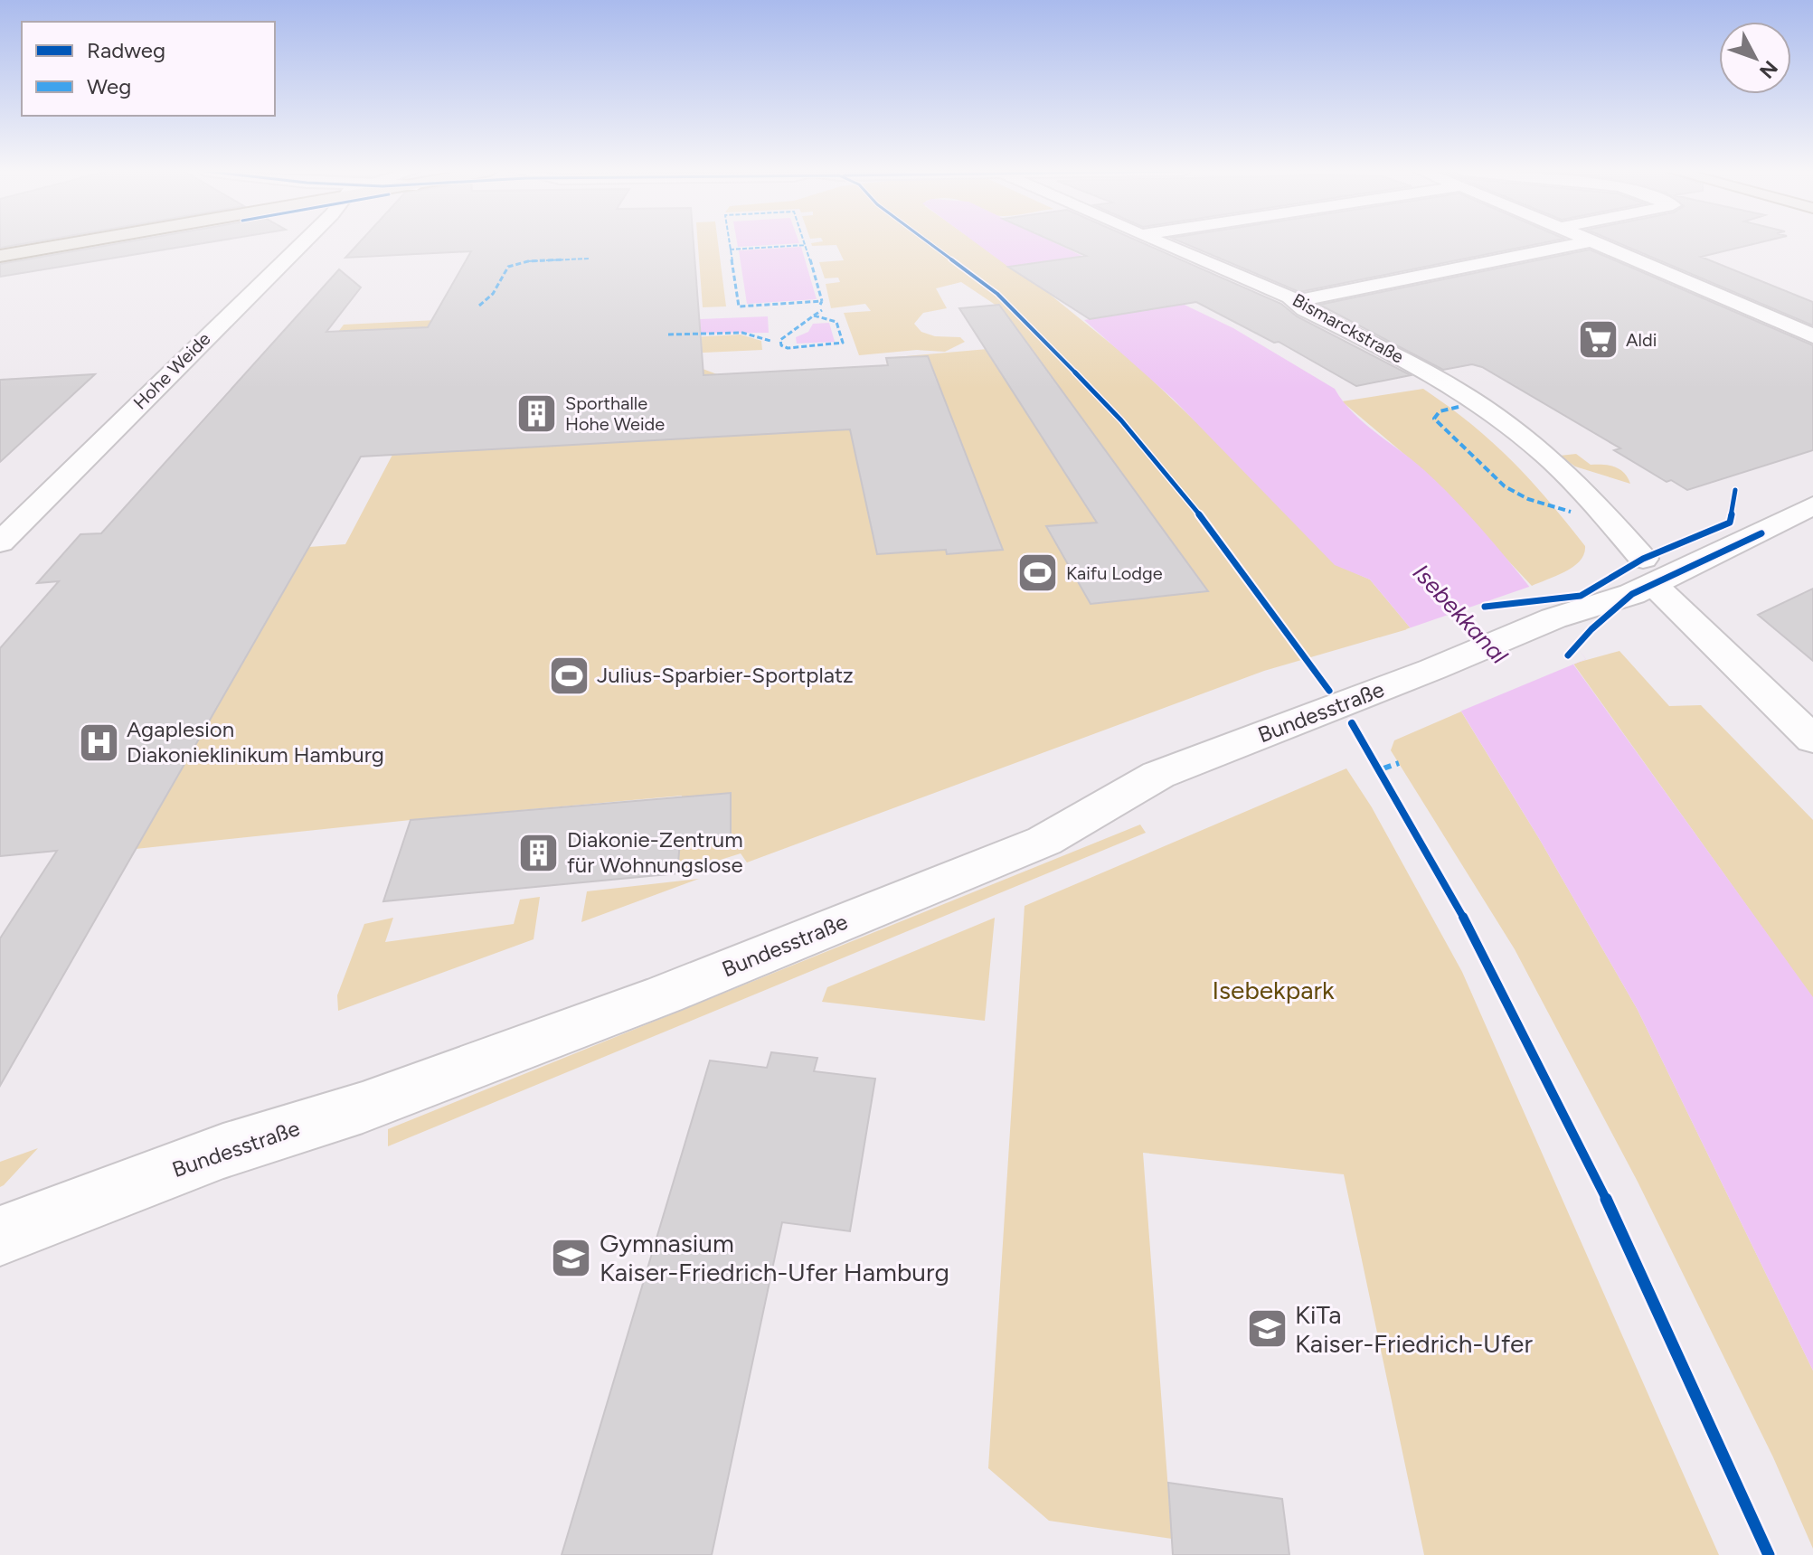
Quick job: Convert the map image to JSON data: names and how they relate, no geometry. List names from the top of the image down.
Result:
{
  "streets": {
    "street": ["Bismarckstraße", "Hohe Weide", "Bundesstraße"]
  },
  "crossings": [
    ["Bismarckstraße", "Bundesstraße"]
  ],
  "water": ["Isebekkanal"],
  "parks": ["Isebekpark"],
  "places": {
    "supermarket": ["Aldi"],
    "building": ["Sporthalle Hohe Weide", "Diakonie-Zentrum für Wohnungslose"],
    "sports": ["Kaifu Lodge", "Julius-Sparbier-Sportplatz"],
    "hospital": ["Agaplesion Diakonieklinikum Hamburg"],
    "school or university": ["Gymnasium Kaiser-Friedrich-Ufer Hamburg", "KiTa Kaiser-Friedrich-Ufer"]
  },
  "legend": ["Radweg", "Weg"],
  "north": "bottom right"
}
